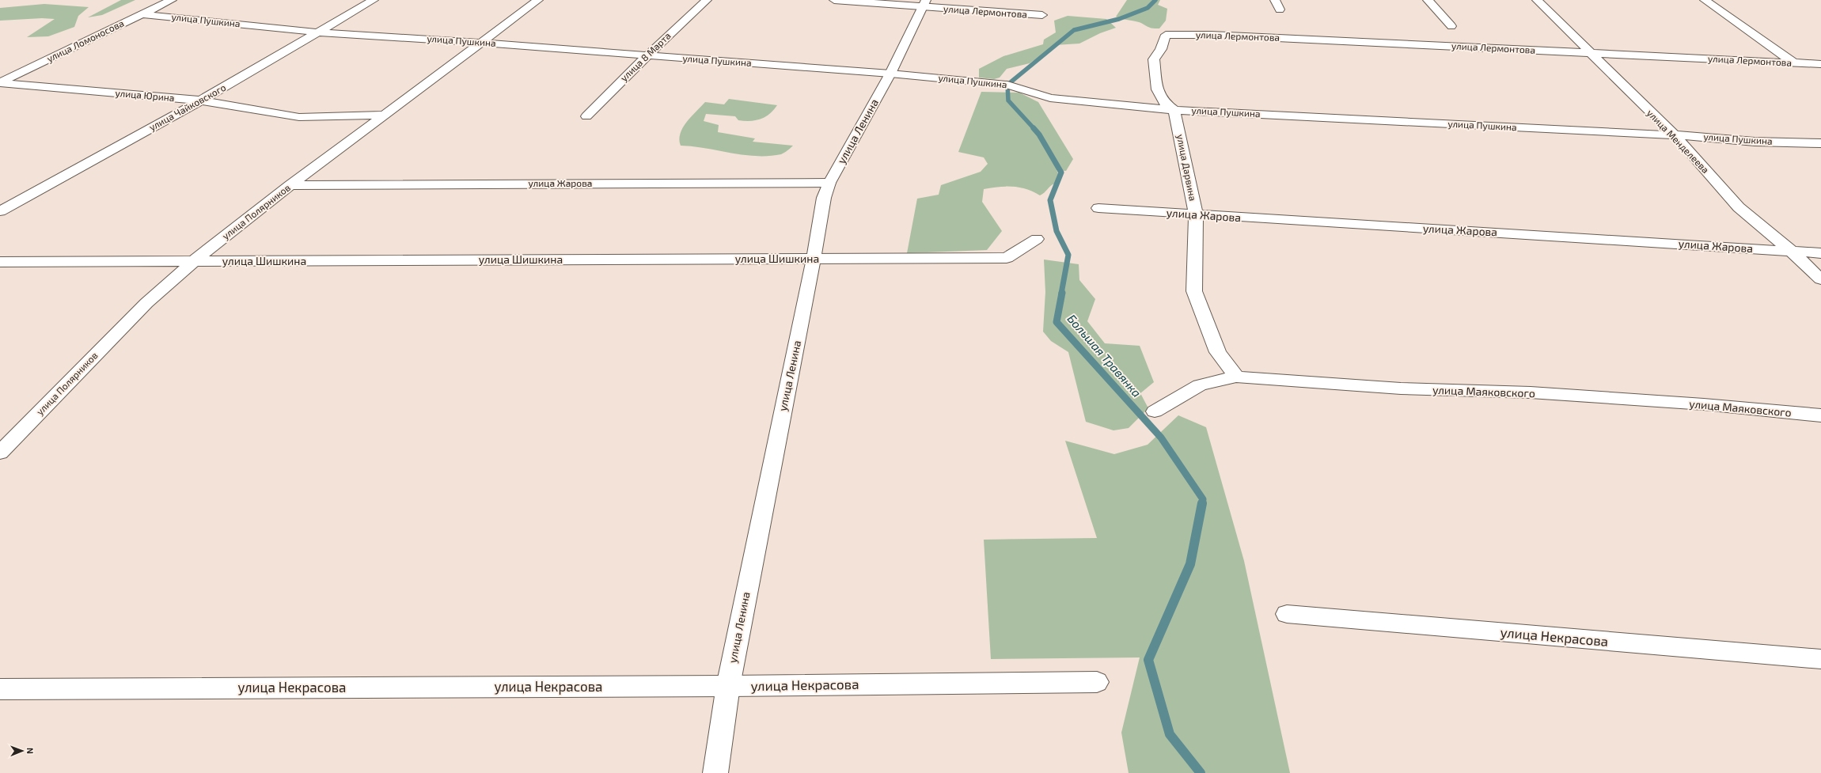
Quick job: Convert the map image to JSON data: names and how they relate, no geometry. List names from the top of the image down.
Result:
{
  "streets": {
    "street": [
      "улица Лермонтова",
      "улица Пушкина",
      "улица Ломоносова",
      "улица 8 Марта",
      "улица Юрина",
      "улица Чайковского",
      "улица Ленина",
      "улица Менделеева",
      "улица Дарвина",
      "улица Жарова",
      "улица Полярников",
      "улица Шишкина",
      "улица Маяковского",
      "улица Некрасова"
    ]
  },
  "crossings": [
    ["улица Лермонтова", "улица Пушкина"],
    ["улица Лермонтова", "улица Ленина"],
    ["улица Лермонтова", "улица Менделеева"],
    ["улица Лермонтова", "улица Дарвина"],
    ["улица Пушкина", "улица Ломоносова"],
    ["улица Пушкина", "улица 8 Марта"],
    ["улица Пушкина", "улица Чайковского"],
    ["улица Пушкина", "улица Ленина"],
    ["улица Пушкина", "улица Менделеева"],
    ["улица Пушкина", "улица Дарвина"],
    ["улица Пушкина", "улица Полярников"],
    ["улица Ломоносова", "улица Юрина"],
    ["улица Юрина", "улица Чайковского"],
    ["улица Юрина", "улица Полярников"],
    ["улица Ленина", "улица Жарова"],
    ["улица Ленина", "улица Шишкина"],
    ["улица Ленина", "улица Некрасова"],
    ["улица Менделеева", "улица Жарова"],
    ["улица Дарвина", "улица Жарова"],
    ["улица Дарвина", "улица Маяковского"],
    ["улица Жарова", "улица Полярников"],
    ["улица Полярников", "улица Шишкина"]
  ],
  "water": ["Большая Травянка"],
  "north": "right"
}
